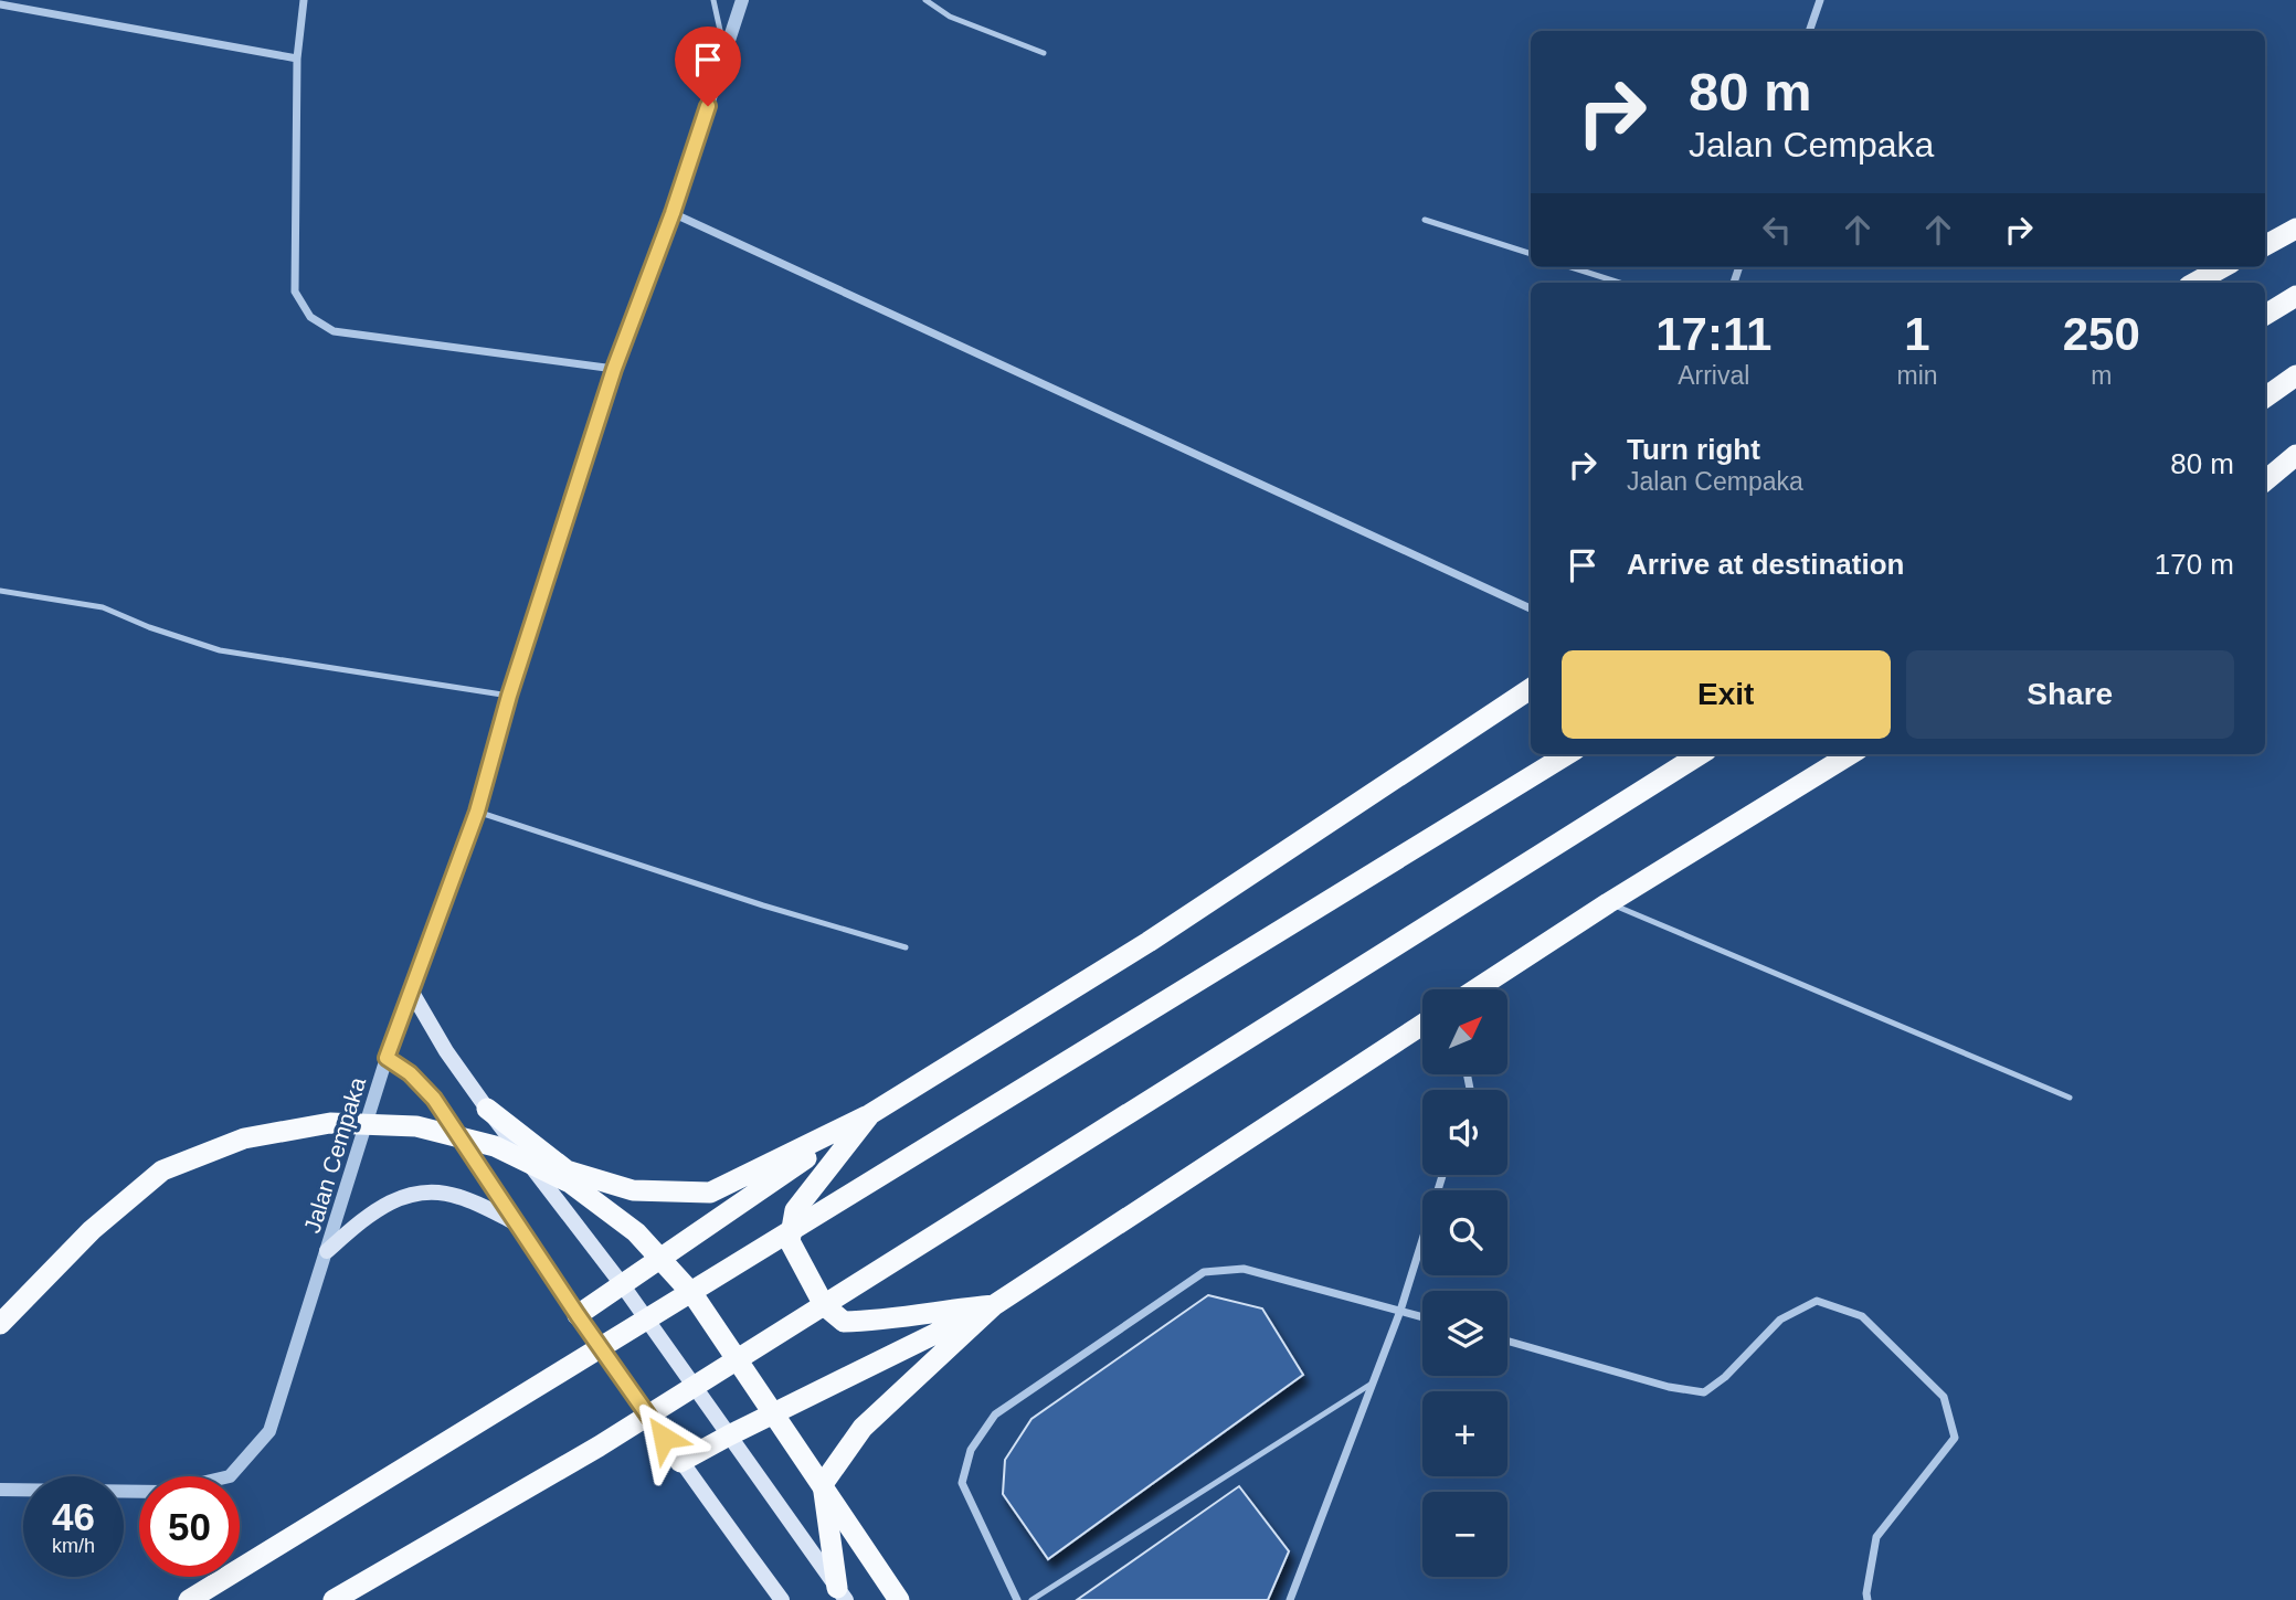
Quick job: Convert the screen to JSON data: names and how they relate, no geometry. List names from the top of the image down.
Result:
{
  "streets": {
    "street": ["Jalan Cempaka"]
  },
  "north": "top right",
  "page": {
    "turn": ["80 m", "Jalan Cempaka"],
    "eta": [
      "17:11",
      "Arrival",
      "1",
      "min",
      "250",
      "m"
    ],
    "list": [
      {
        "name": "Turn right",
        "note": "Jalan Cempaka",
        "value": "80 m"
      },
      {
        "name": "Arrive at destination",
        "value": "170 m"
      }
    ],
    "buttons": ["Exit", "Share"],
    "map_buttons": ["+", "−"],
    "speed": "46 km/h",
    "limit": "50"
  }
}
